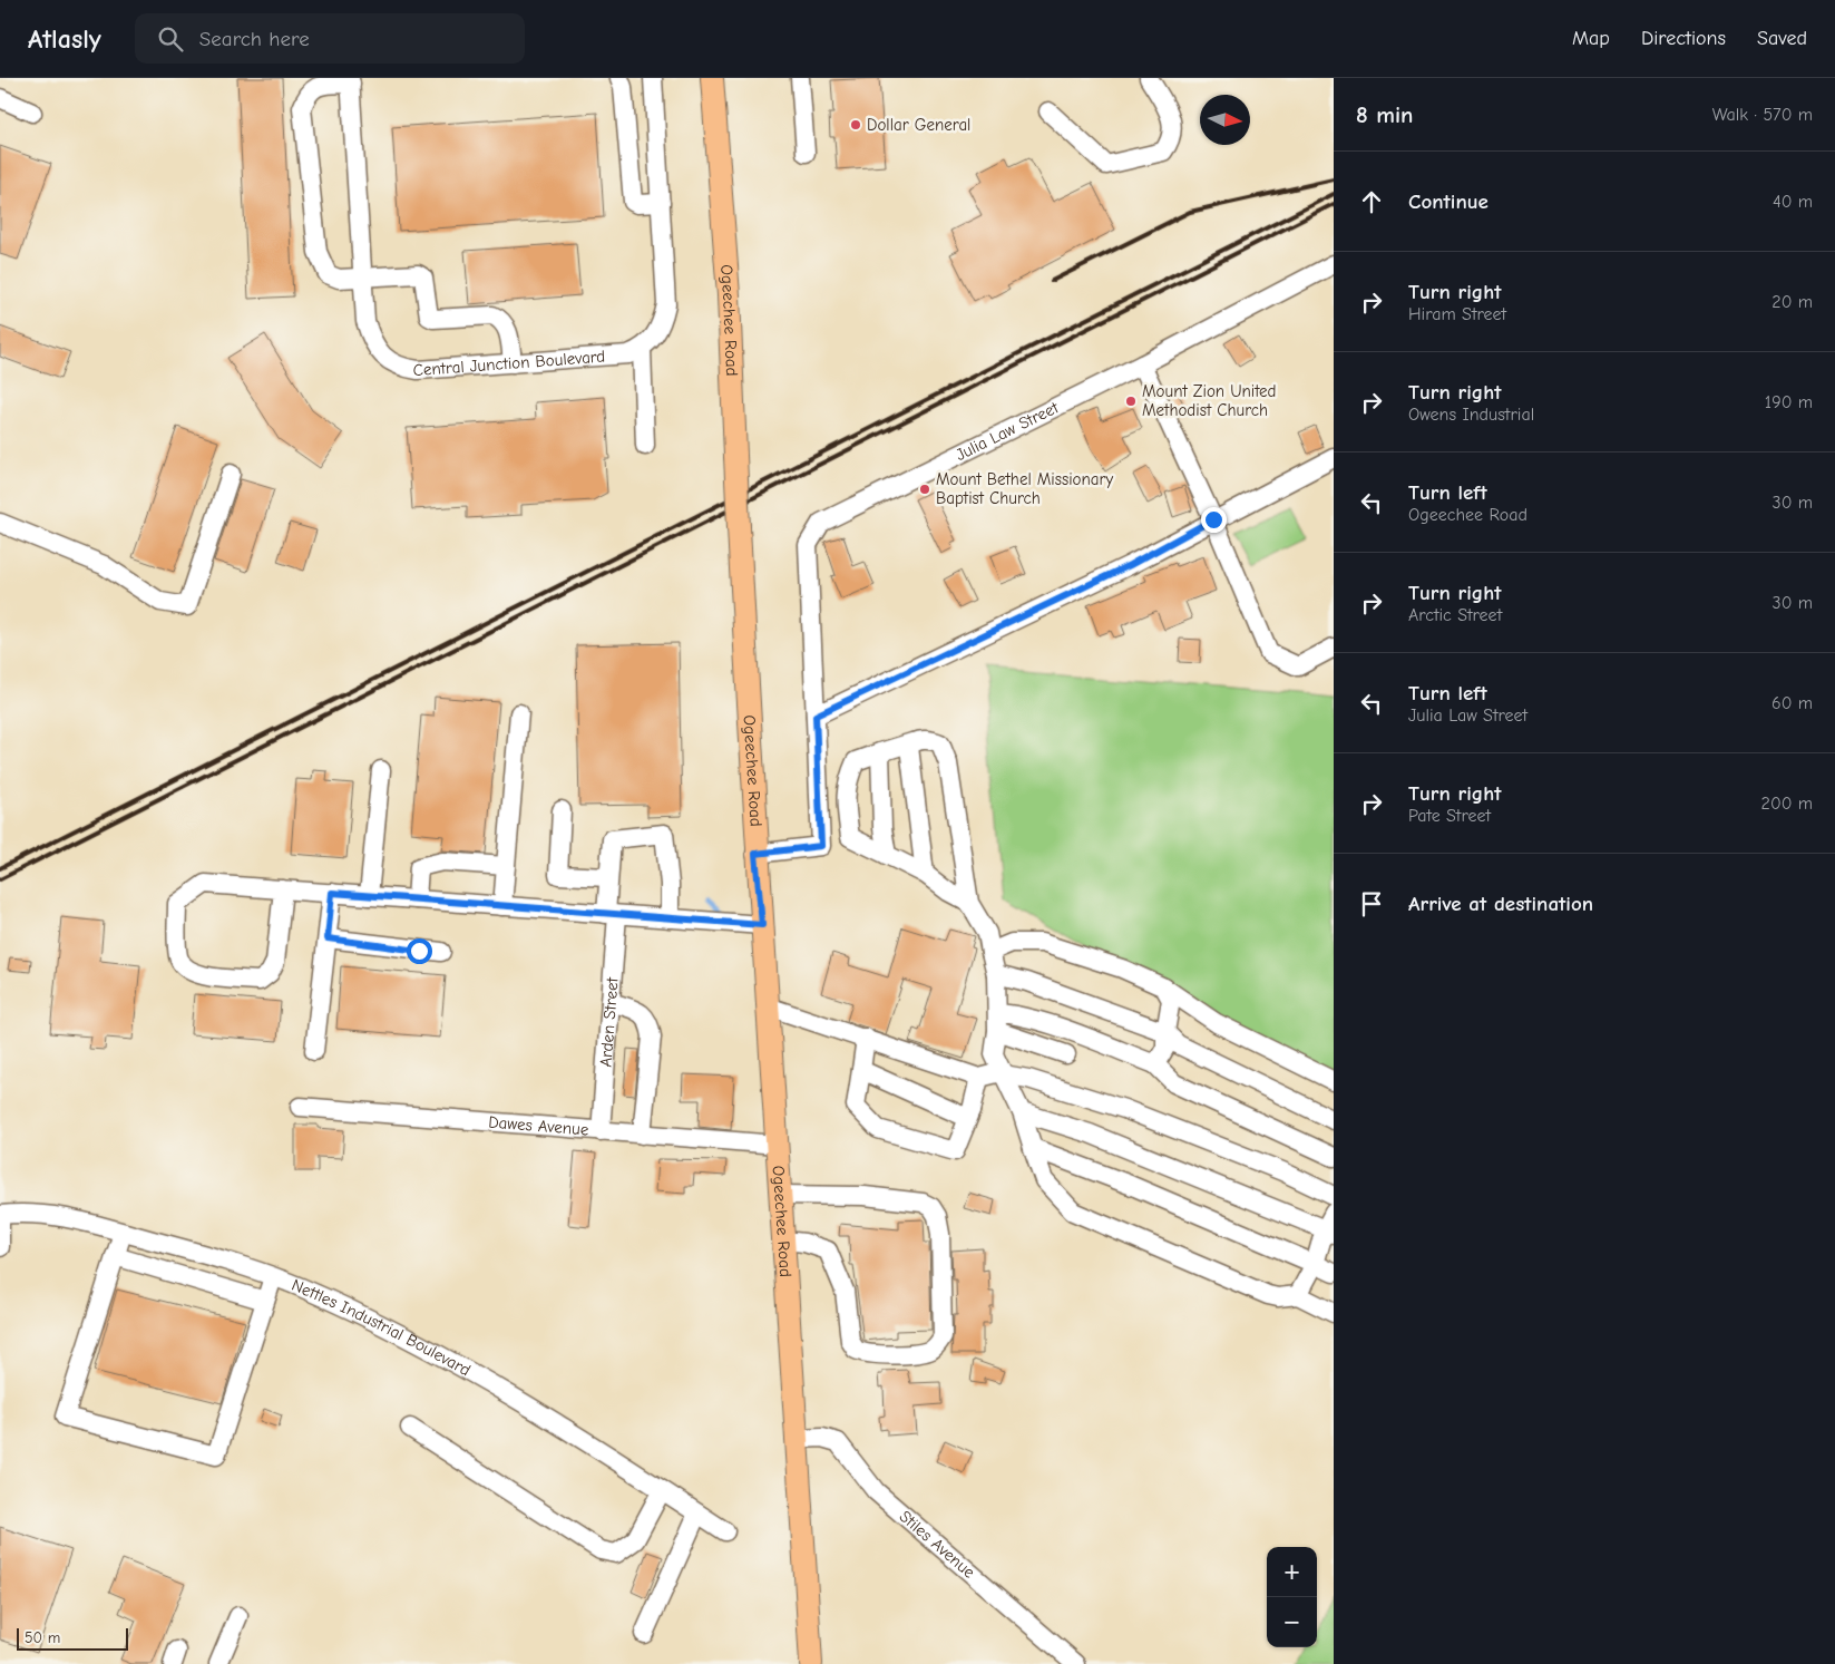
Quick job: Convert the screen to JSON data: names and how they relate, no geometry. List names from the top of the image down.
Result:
{
  "streets": {
    "main road": ["Ogeechee Road"],
    "street": [
      "Central Junction Boulevard",
      "Julia Law Street",
      "Arden Street",
      "Dawes Avenue",
      "Nettles Industrial Boulevard",
      "Stiles Avenue"
    ]
  },
  "crossings": [
    ["Ogeechee Road", "Julia Law Street"],
    ["Ogeechee Road", "Dawes Avenue"],
    ["Ogeechee Road", "Stiles Avenue"],
    ["Arden Street", "Dawes Avenue"]
  ],
  "places": ["Dollar General", "Mount Zion United Methodist Church", "Mount Bethel Missionary Baptist Church"],
  "scale_bar": "50 m",
  "north": "right",
  "page": {
    "header": "Atlasly",
    "search": "Search here",
    "nav": ["Map", "Directions", "Saved"],
    "heading": ["8 min", "Walk · 570 m"],
    "list": [
      ["Continue", "40 m"],
      ["Turn right", "Hiram Street", "20 m"],
      ["Turn right", "Owens Industrial", "190 m"],
      ["Turn left", "Ogeechee Road", "30 m"],
      ["Turn right", "Arctic Street", "30 m"],
      ["Turn left", "Julia Law Street", "60 m"],
      ["Turn right", "Pate Street", "200 m"],
      "Arrive at destination"
    ],
    "map_buttons": ["+", "−"],
    "scale": "50 m"
  }
}
